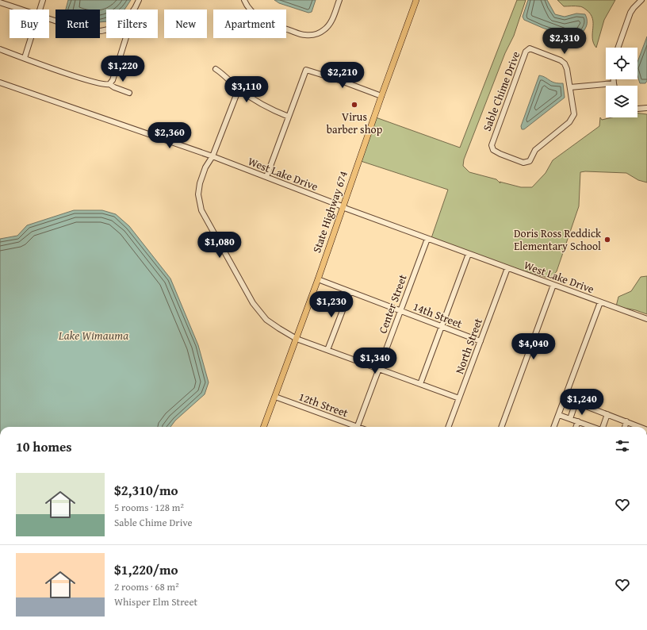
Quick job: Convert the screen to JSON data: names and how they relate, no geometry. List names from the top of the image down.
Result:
{
  "streets": {
    "main road": ["State Highway 674"],
    "street": [
      "Sable Chime Drive",
      "West Lake Drive",
      "Center Street",
      "14th Street",
      "North Street",
      "12th Street"
    ]
  },
  "crossings": [
    ["West Lake Drive", "State Highway 674"],
    ["West Lake Drive", "Center Street"],
    ["West Lake Drive", "North Street"],
    ["State Highway 674", "14th Street"],
    ["State Highway 674", "12th Street"],
    ["Center Street", "14th Street"],
    ["14th Street", "North Street"]
  ],
  "water": ["Lake Wimauma"],
  "places": ["Virus barber shop", "Doris Ross Reddick Elementary School"],
  "page": {
    "chip": [
      "Buy",
      "Rent",
      "Filters",
      "New",
      "Apartment"
    ],
    "price": [
      "$2,310",
      "$1,220",
      "$2,210",
      "$3,110",
      "$2,360",
      "$1,080",
      "$1,230",
      "$4,040",
      "$1,340",
      "$1,240"
    ],
    "heading": "10 homes",
    "list": [
      {
        "name": "$2,310/mo",
        "note": "5 rooms · 128 m² · Sable Chime Drive"
      },
      {
        "name": "$1,220/mo",
        "note": "2 rooms · 68 m² · Whisper Elm Street"
      }
    ]
  }
}
